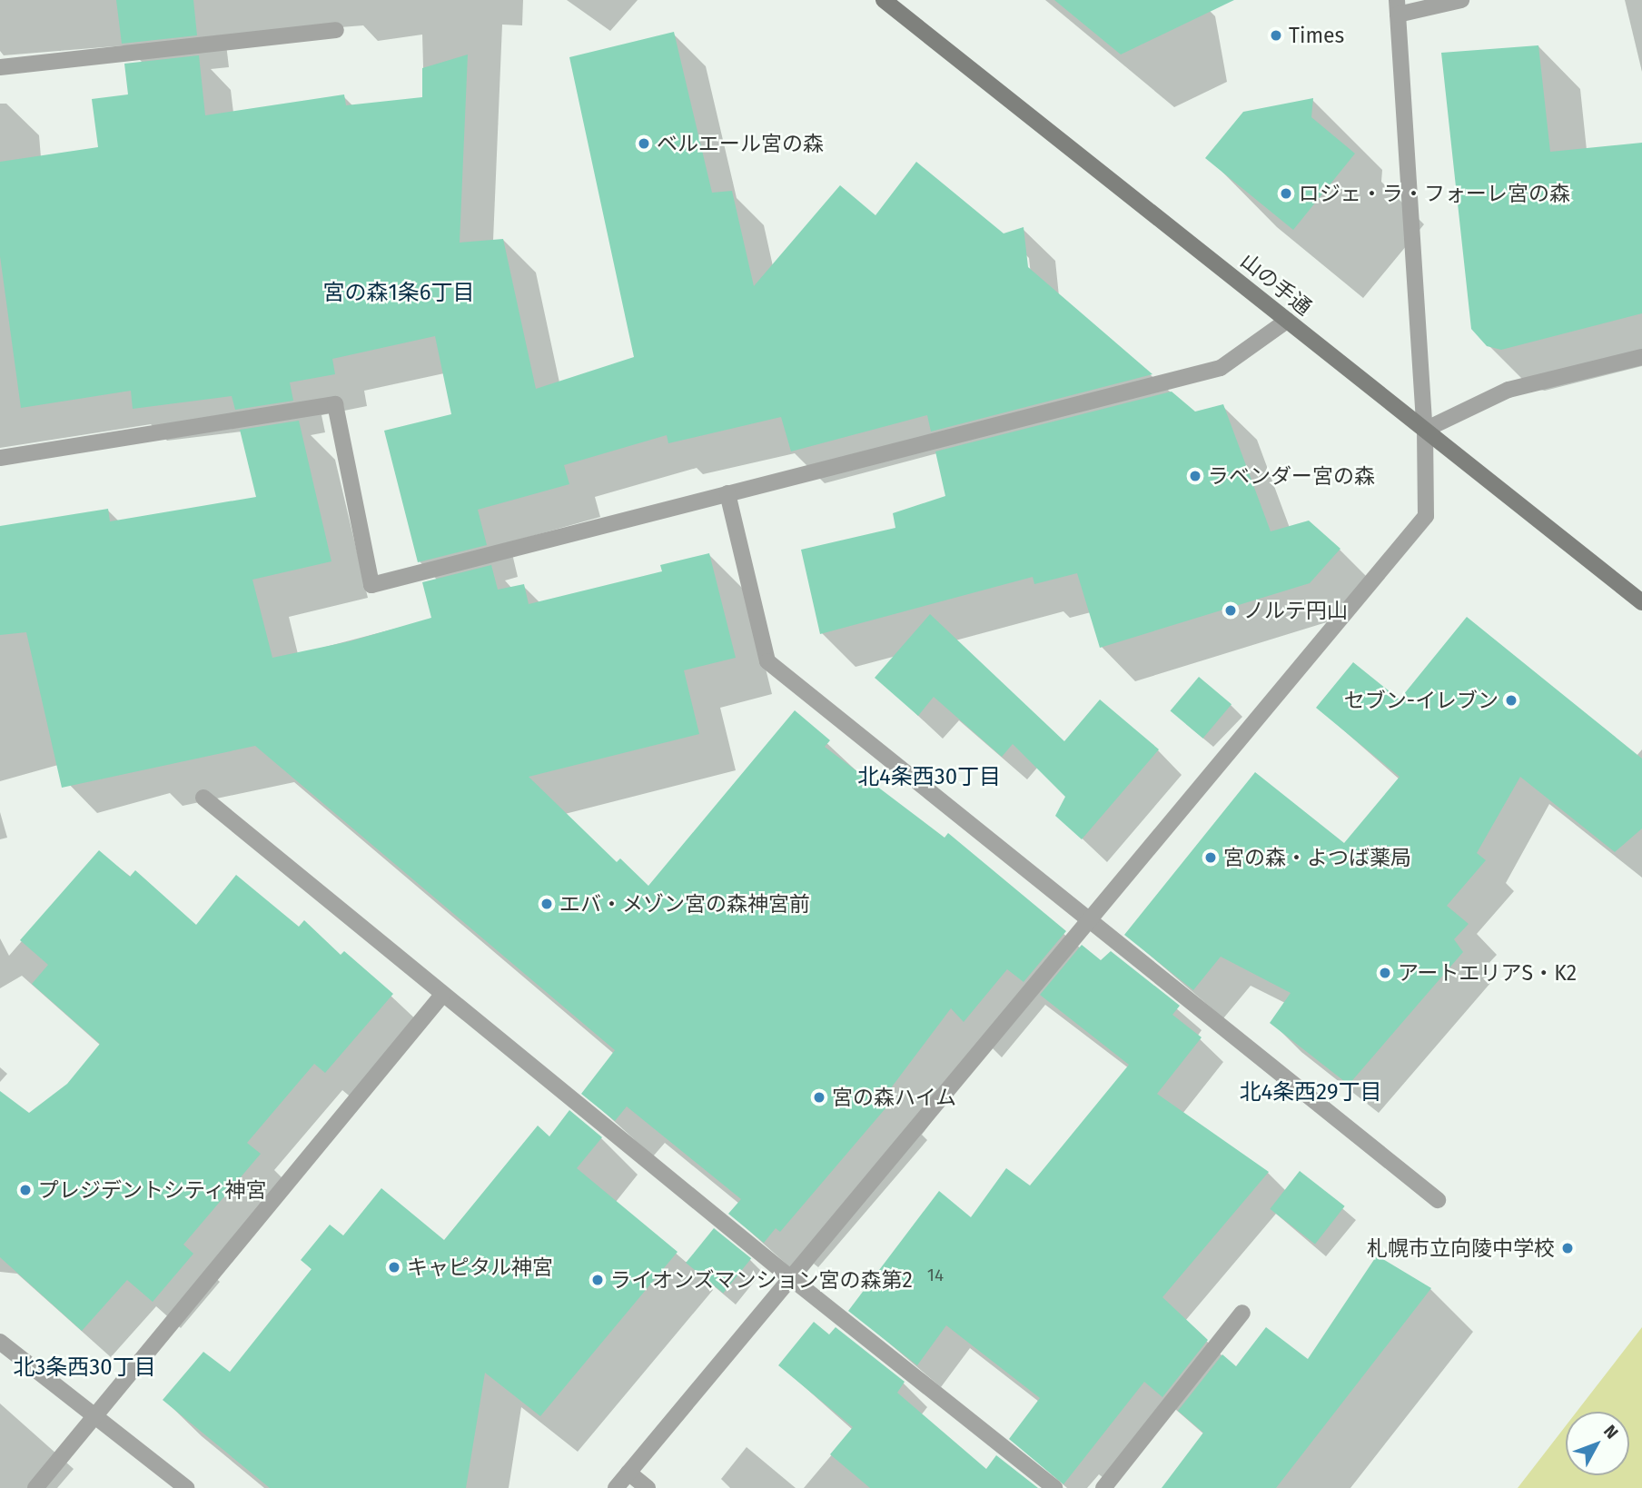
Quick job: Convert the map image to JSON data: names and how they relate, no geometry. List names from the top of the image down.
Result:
{
  "streets": {
    "main road": ["山の手通"]
  },
  "districts": [
    "宮の森1条6丁目",
    "北4条西30丁目",
    "北4条西29丁目",
    "北3条西30丁目"
  ],
  "places": [
    "Times",
    "ベルエール宮の森",
    "ロジェ・ラ・フォーレ宮の森",
    "ラベンダー宮の森",
    "ノルテ円山",
    "セブン-イレブン",
    "宮の森・よつば薬局",
    "エバ・メゾン宮の森神宮前",
    "アートエリアS・K2",
    "宮の森ハイム",
    "プレジデントシティ神宮",
    "札幌市立向陵中学校",
    "キャピタル神宮",
    "ライオンズマンション宮の森第2"
  ],
  "house_numbers": ["14"],
  "north": "top right"
}
